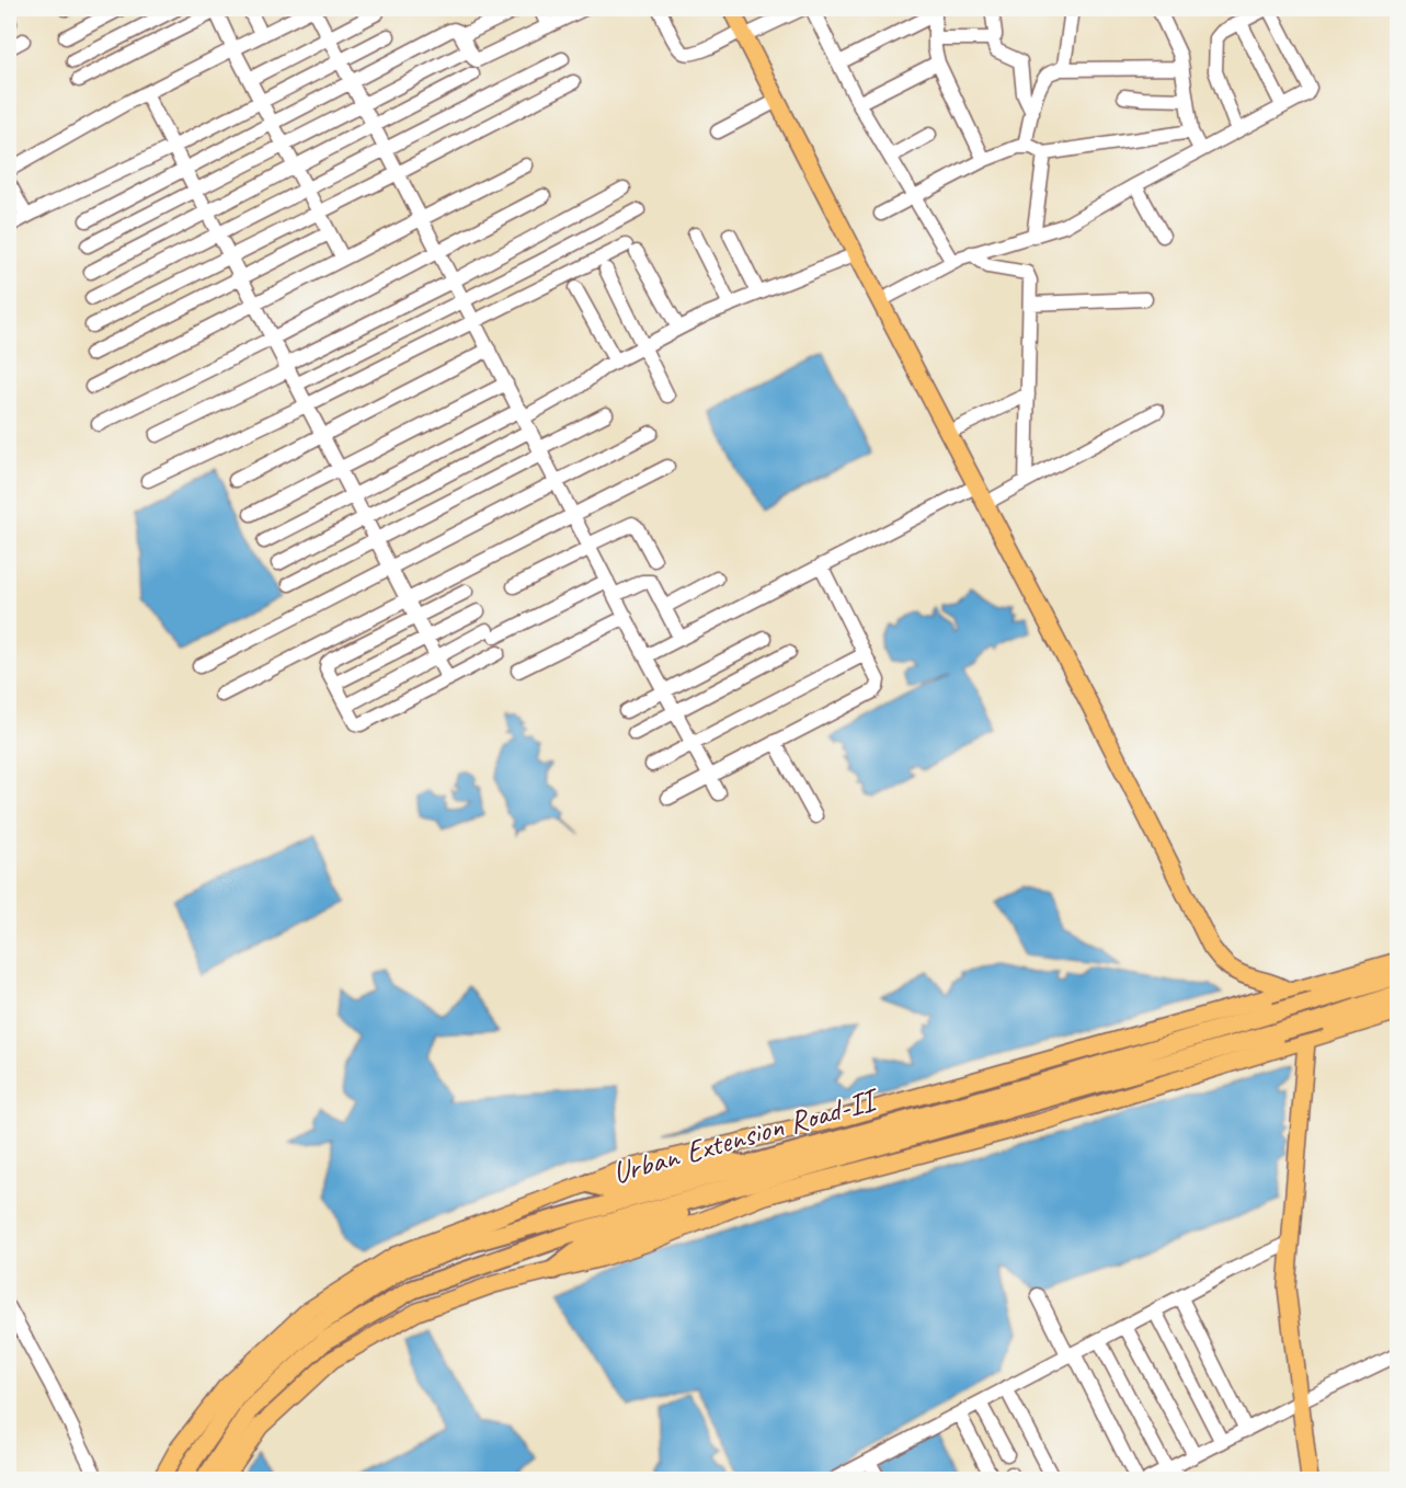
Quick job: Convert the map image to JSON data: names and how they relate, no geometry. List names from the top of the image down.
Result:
{
  "streets": {
    "highway": ["Urban Extension Road-II"]
  }
}
